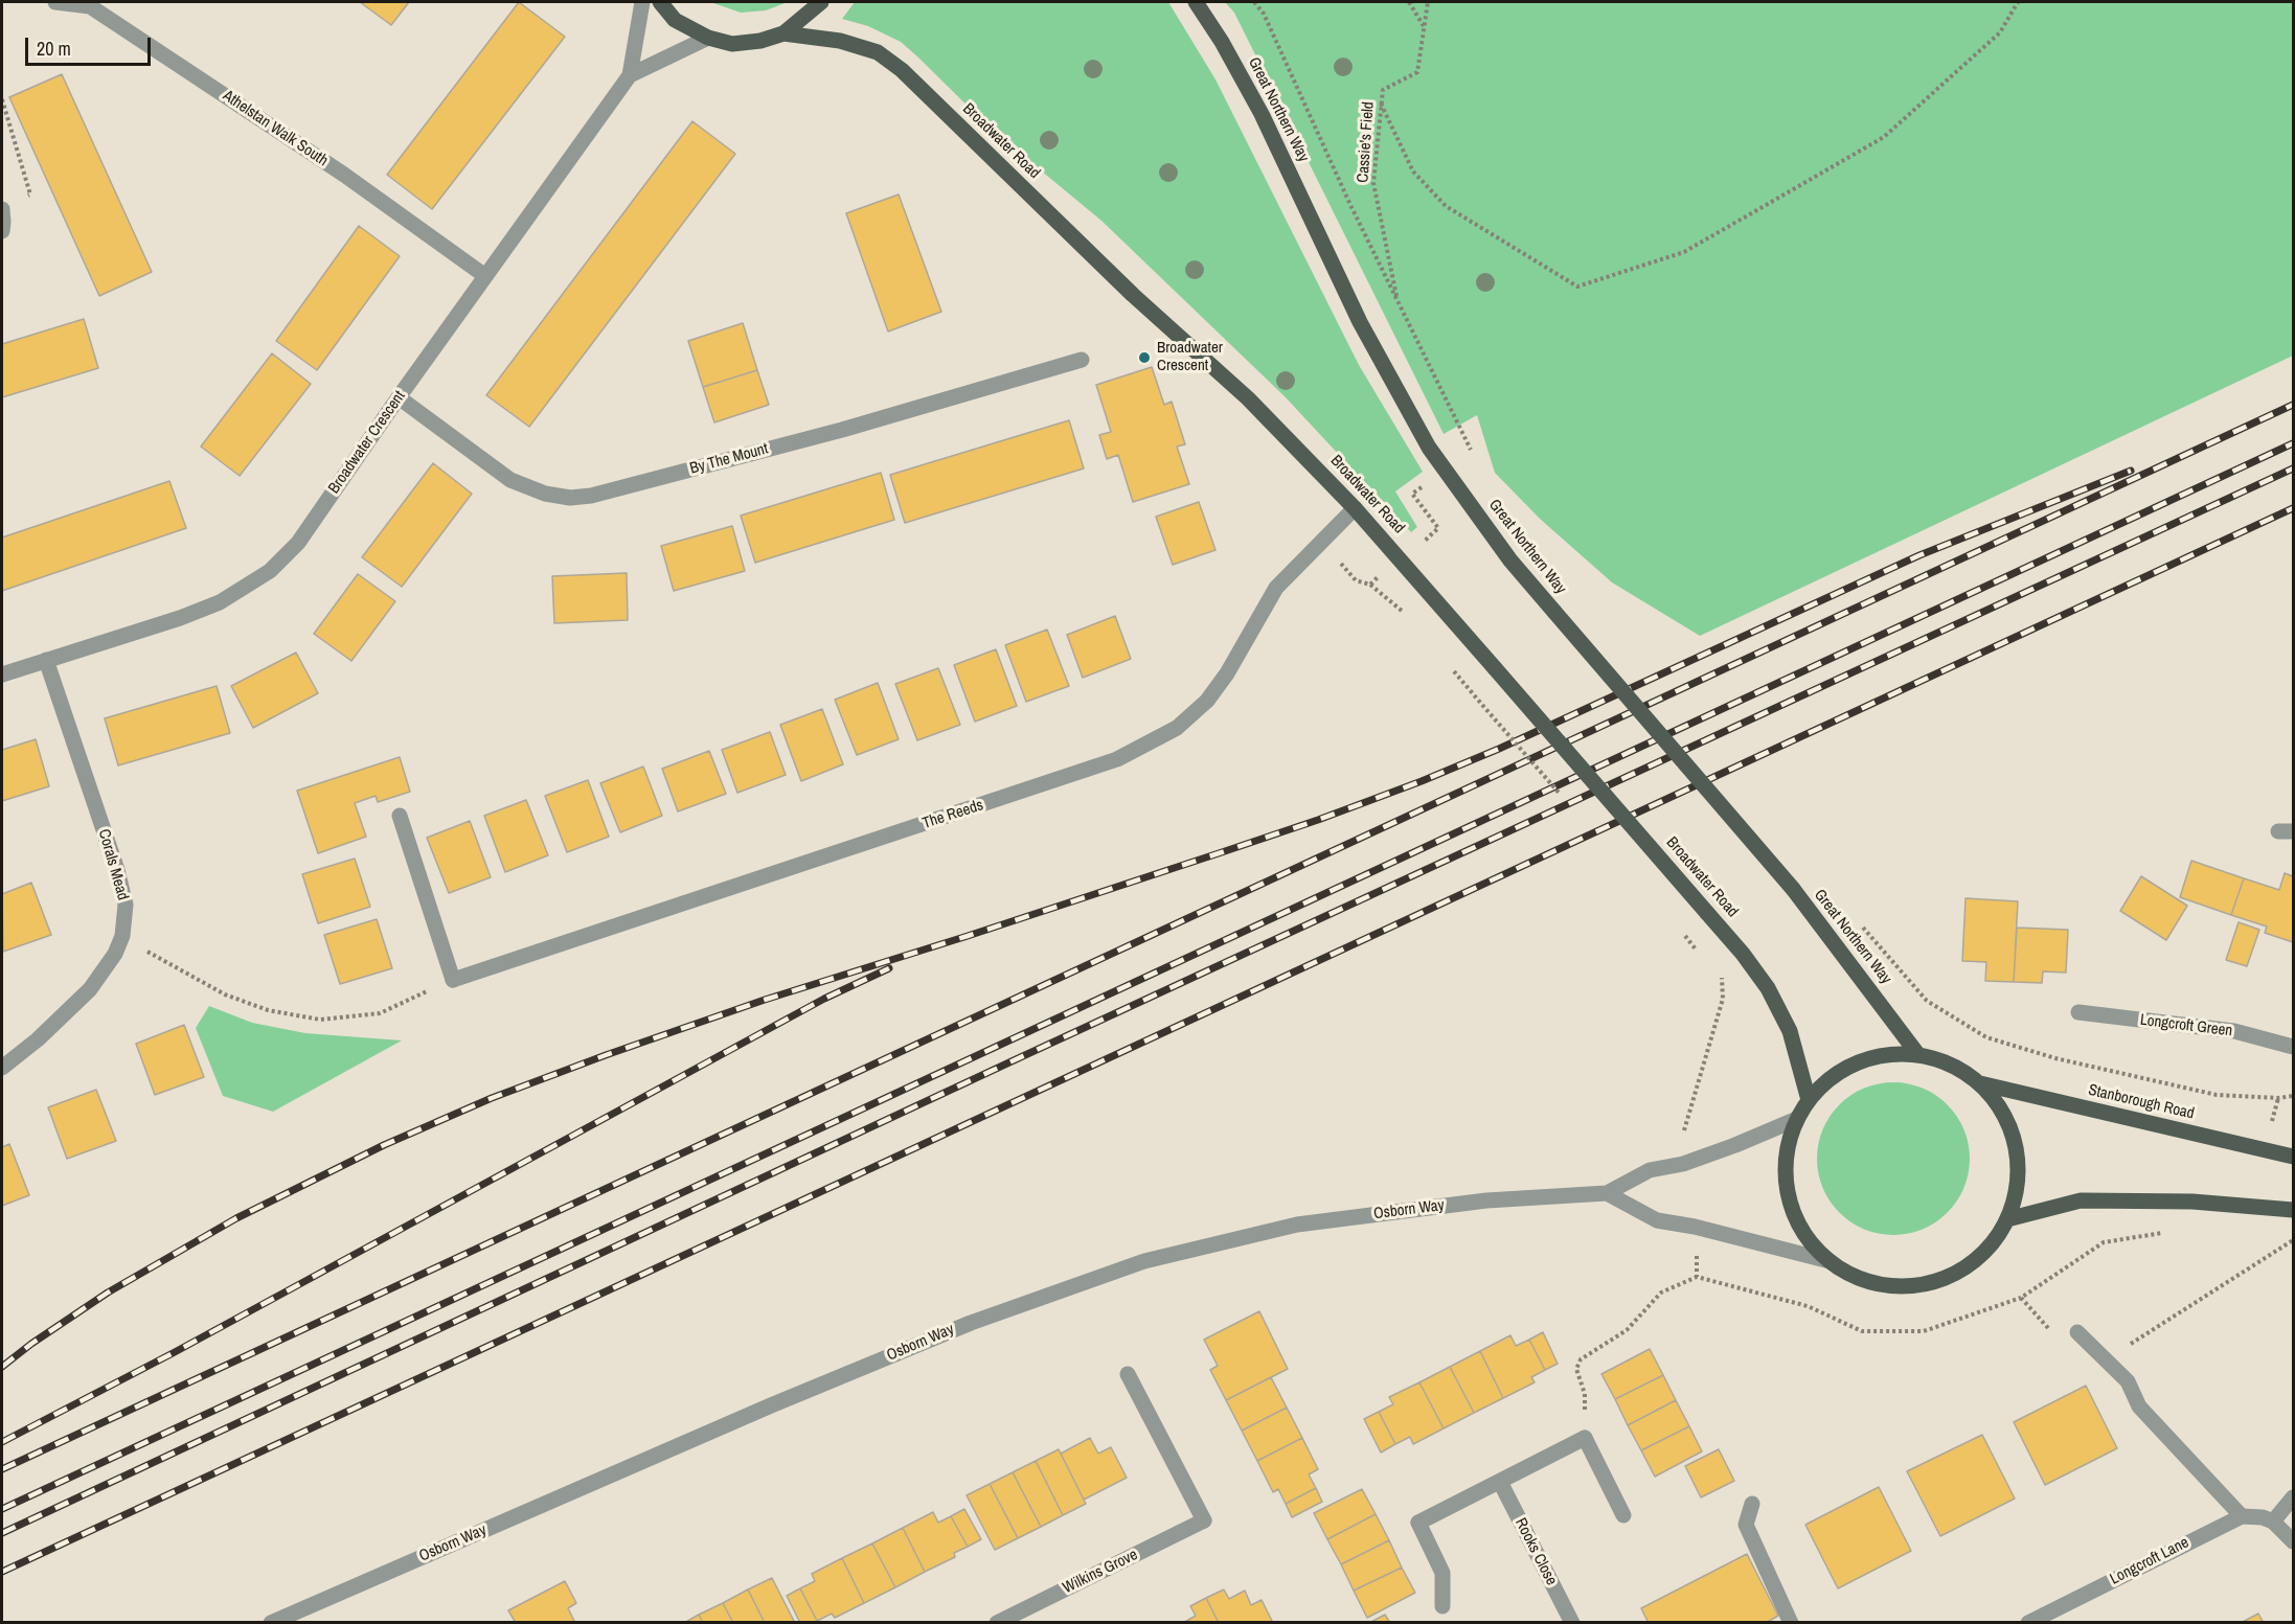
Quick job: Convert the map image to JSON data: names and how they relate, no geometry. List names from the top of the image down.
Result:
{
  "streets": {
    "main road": ["Great Northern Way", "Broadwater Road", "Stanborough Road"],
    "street": [
      "Athelstan Walk South",
      "Broadwater Crescent",
      "By The Mount",
      "The Reeds",
      "Corals Mead",
      "Longcroft Green",
      "Osborn Way",
      "Rooks Close",
      "Longcroft Lane",
      "Wilkins Grove"
    ],
    "path": ["Cassie's Field"]
  },
  "crossings": [
    ["Athelstan Walk South", "Broadwater Crescent"],
    ["Broadwater Road", "The Reeds"],
    ["Broadwater Crescent", "By The Mount"],
    ["Broadwater Crescent", "Corals Mead"]
  ],
  "places": ["Broadwater Crescent"],
  "scale_bar": "20 m"
}
